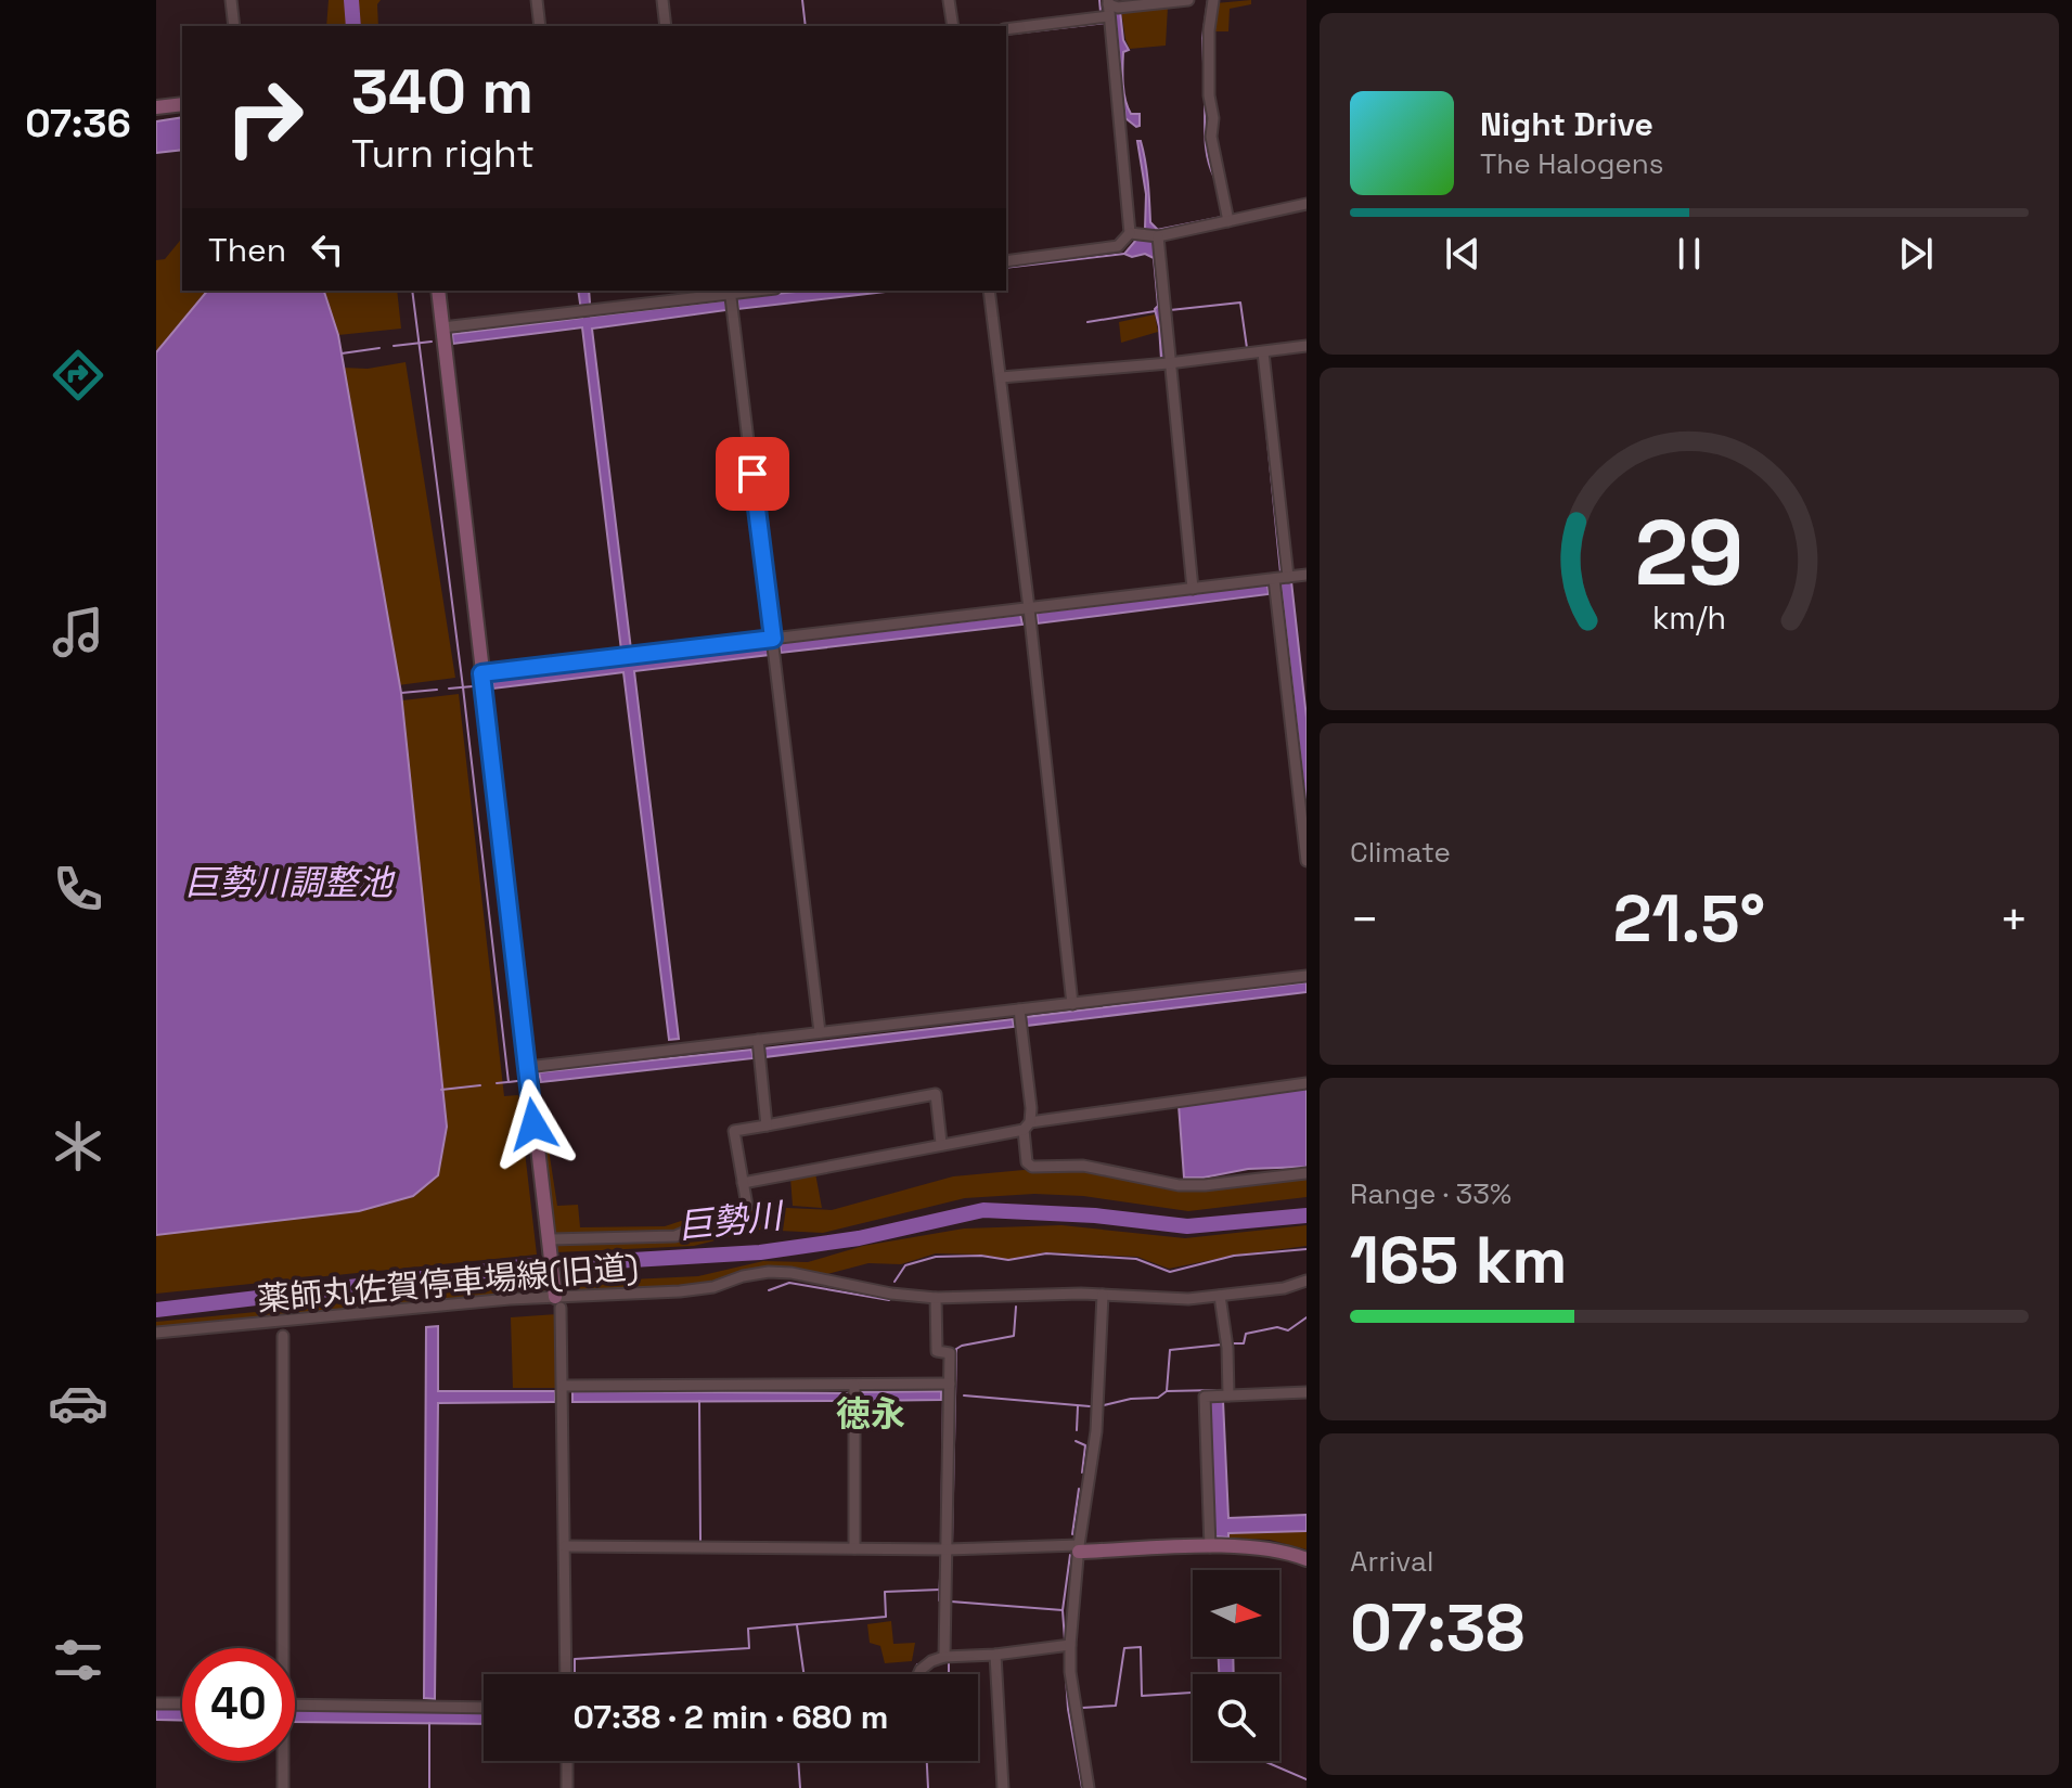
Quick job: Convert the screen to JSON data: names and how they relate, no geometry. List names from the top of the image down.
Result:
{
  "streets": {
    "street": ["薬師丸佐賀停車場線(旧道)"]
  },
  "districts": ["徳永"],
  "water": ["巨勢川調整池", "巨勢川"],
  "north": "right",
  "page": {
    "tabs": "07:36",
    "turn": ["340 m", "Turn right"],
    "song": ["Night Drive", "The Halogens"],
    "then": "Then",
    "tile": [
      "Climate",
      ["Range · 33%", "165 km"],
      ["Arrival", "07:38"]
    ],
    "heat": ["−", "21.5°", "+"],
    "limit": "40",
    "trip": "07:38 · 2 min · 680 m",
    "gauge": ["29", "km/h"]
  }
}
